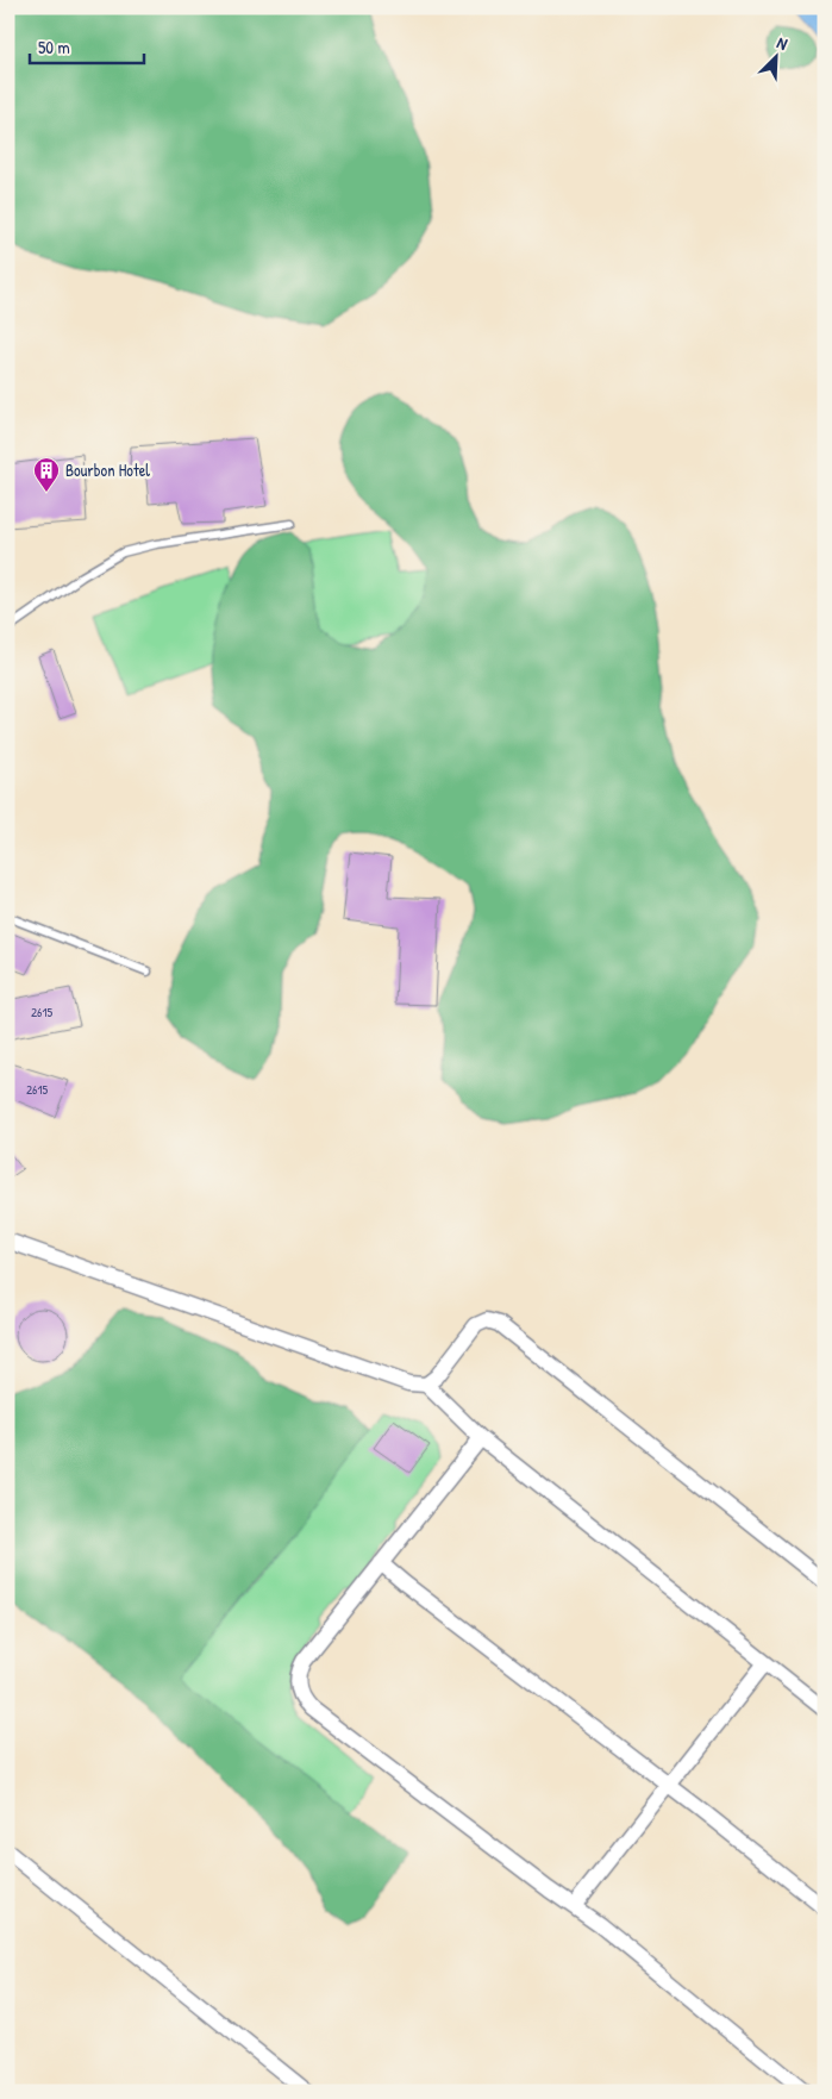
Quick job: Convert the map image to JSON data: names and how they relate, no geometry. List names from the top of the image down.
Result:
{
  "places": {
    "building": ["Bourbon Hotel"]
  },
  "house_numbers": ["2615", "2615"],
  "scale_bar": "50 m",
  "north": "top right"
}
